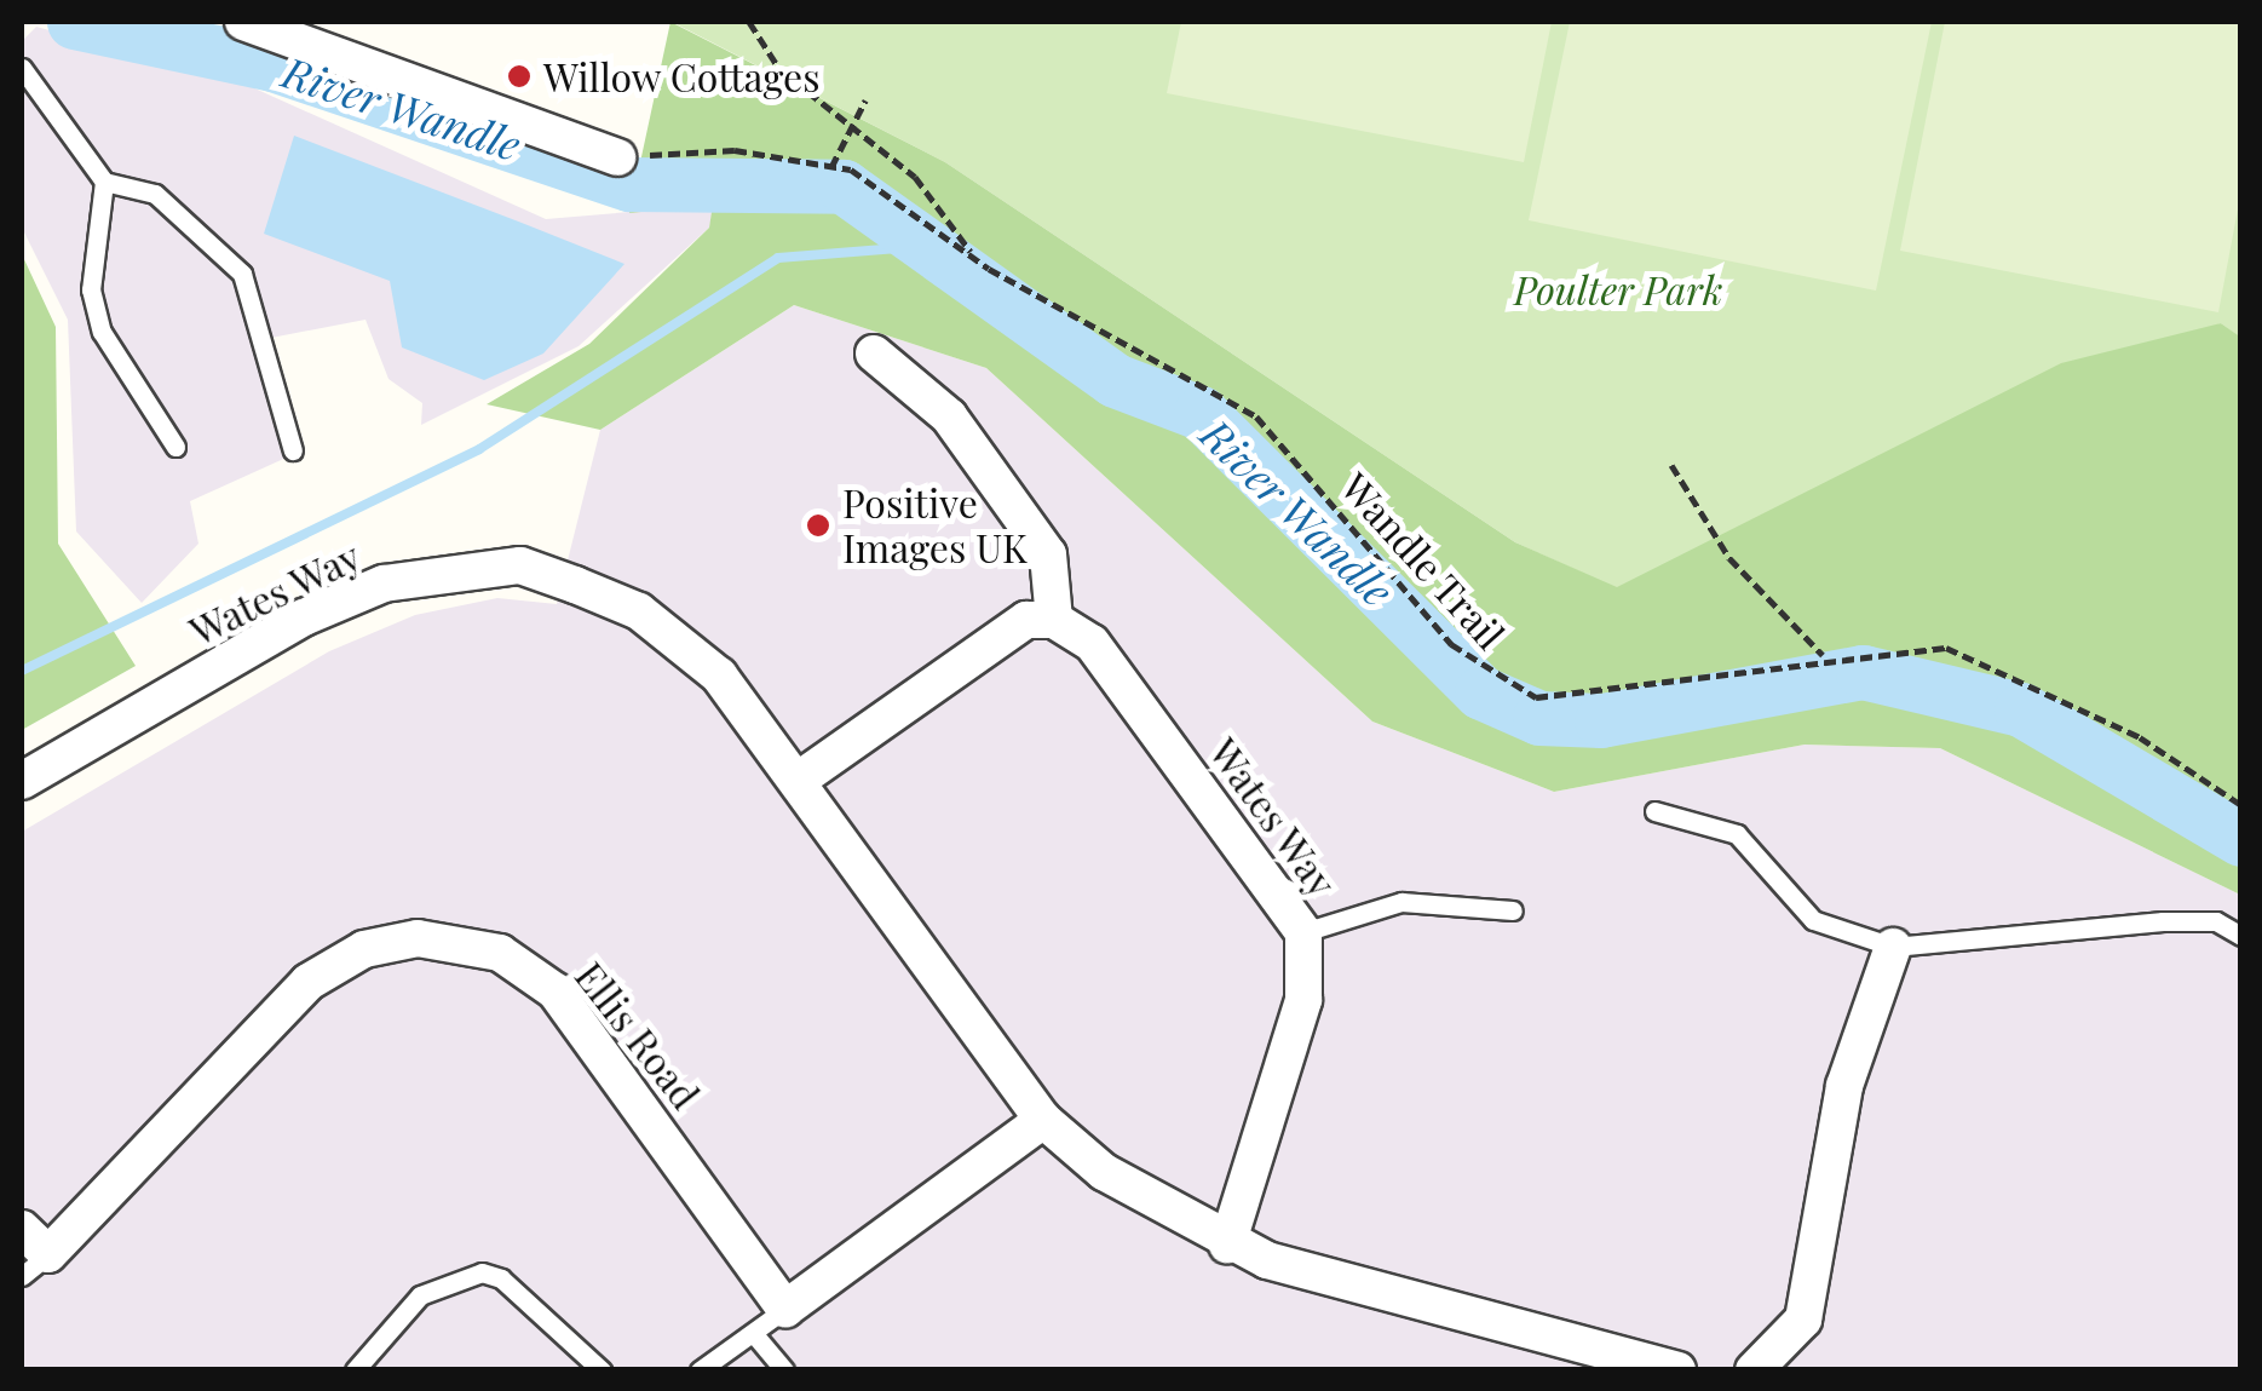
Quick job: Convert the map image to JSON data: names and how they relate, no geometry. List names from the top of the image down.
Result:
{
  "streets": {
    "street": ["Wates Way", "Ellis Road"],
    "path": ["Wandle Trail"]
  },
  "water": ["River Wandle"],
  "parks": ["Poulter Park"],
  "places": ["Willow Cottages", "Positive Images UK"]
}
